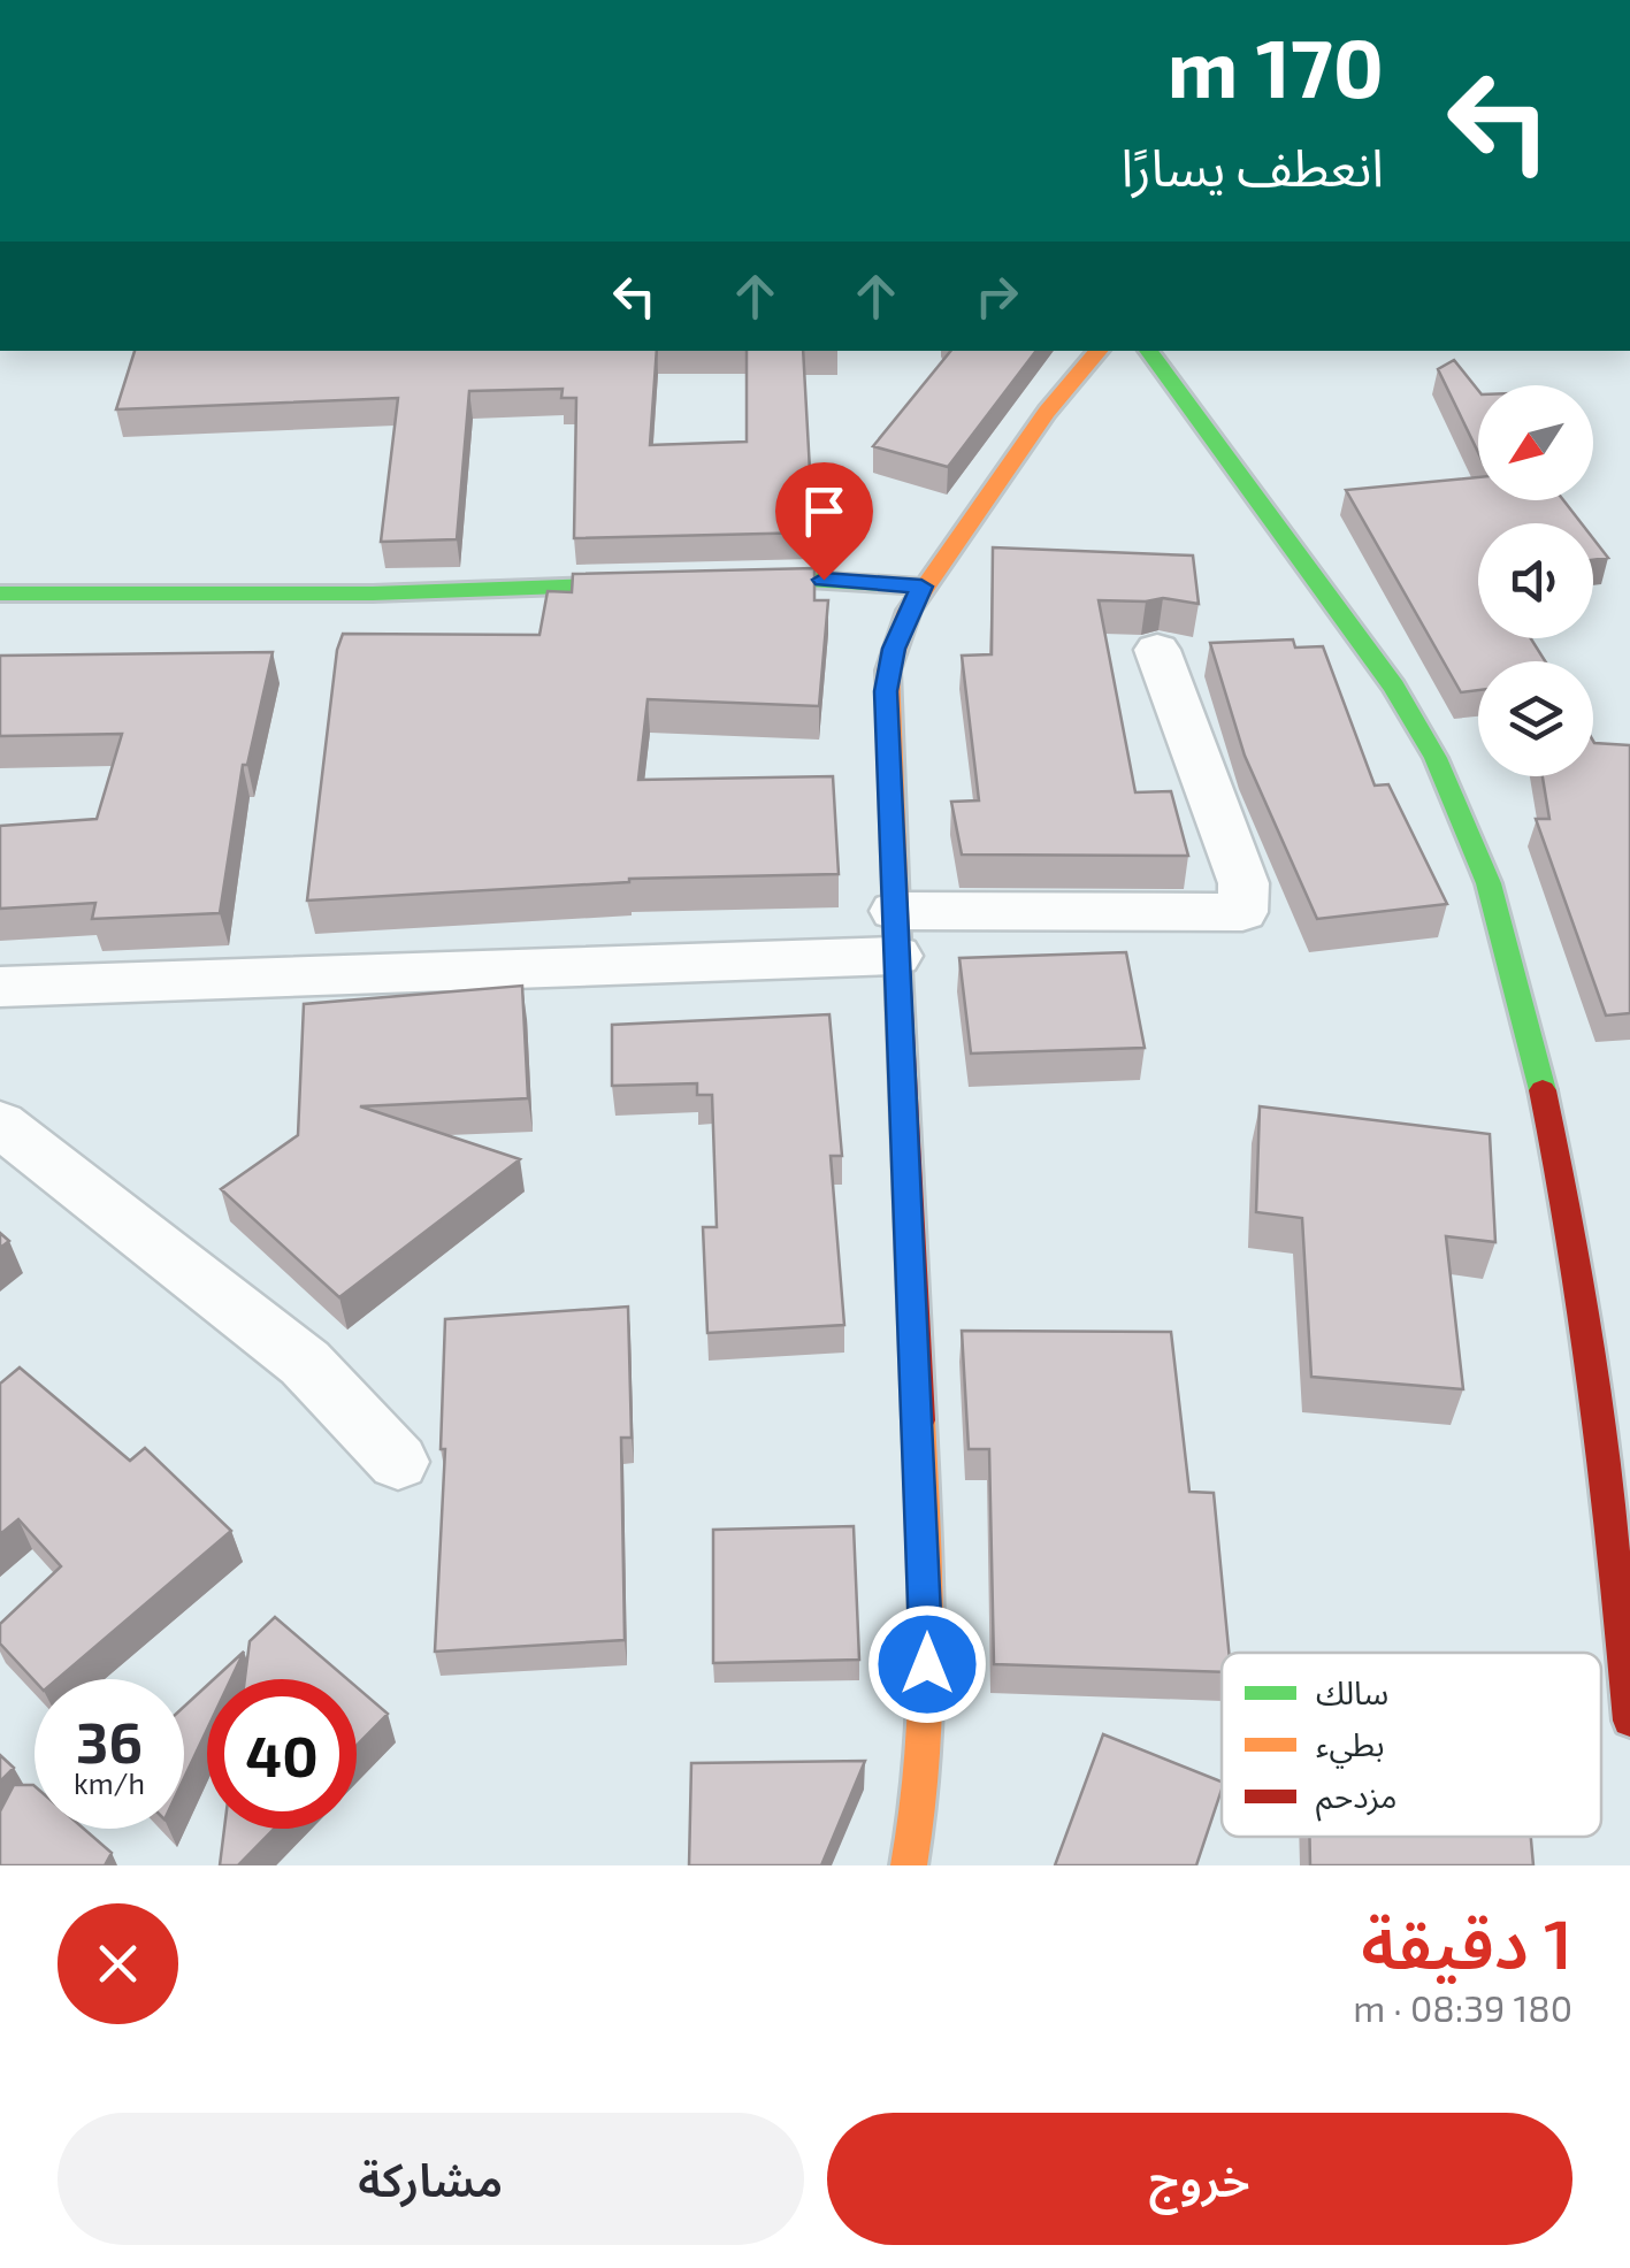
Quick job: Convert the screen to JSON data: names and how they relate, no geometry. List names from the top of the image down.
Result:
{
  "legend": ["سالك", "بطيء", "مزدحم"],
  "north": "bottom left",
  "page": {
    "turn": ["170 m", "انعطف يسارًا"],
    "speed": "36 km/h",
    "limit": "40",
    "heading": ["1 دقيقة", "180 m · 08:39"],
    "buttons": ["خروج", "مشاركة"]
  }
}
